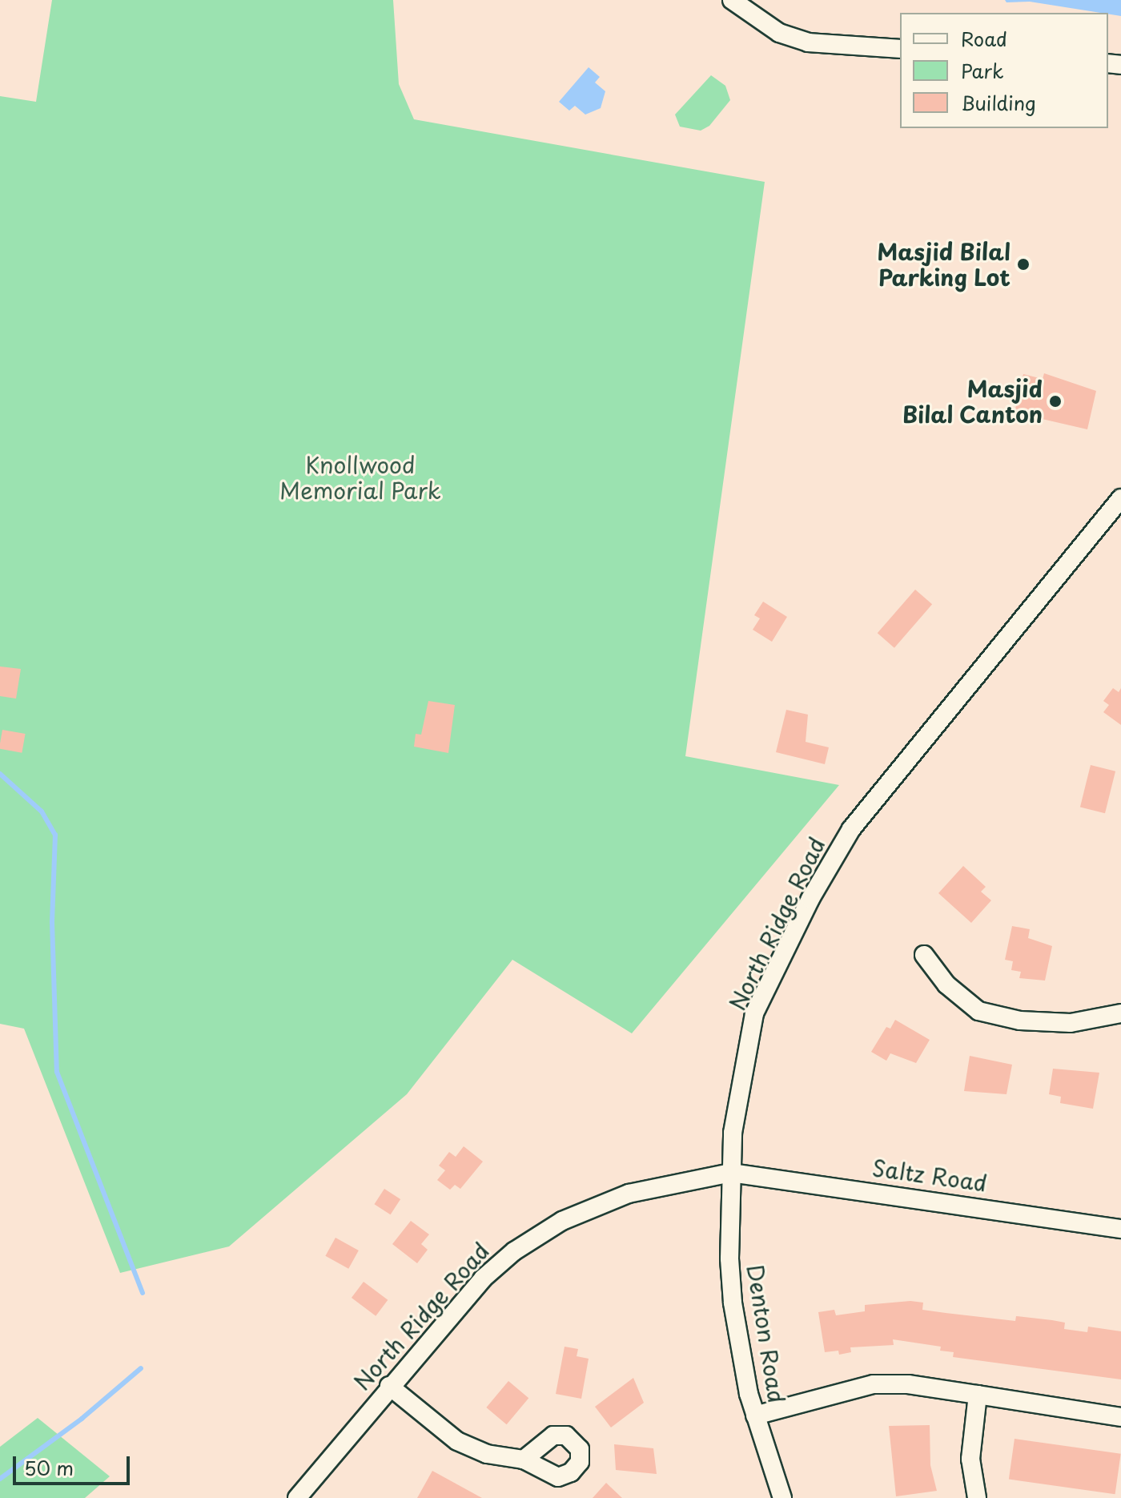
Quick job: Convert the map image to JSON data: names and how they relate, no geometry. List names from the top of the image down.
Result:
{
  "streets": {
    "street": ["North Ridge Road", "Saltz Road", "Denton Road"]
  },
  "crossings": [
    ["North Ridge Road", "Saltz Road"],
    ["North Ridge Road", "Denton Road"],
    ["Saltz Road", "Denton Road"]
  ],
  "parks": ["Knollwood Memorial Park"],
  "places": ["Masjid Bilal Parking Lot", "Masjid Bilal Canton"],
  "legend": ["Road", "Park", "Building"],
  "scale_bar": "50 m"
}
